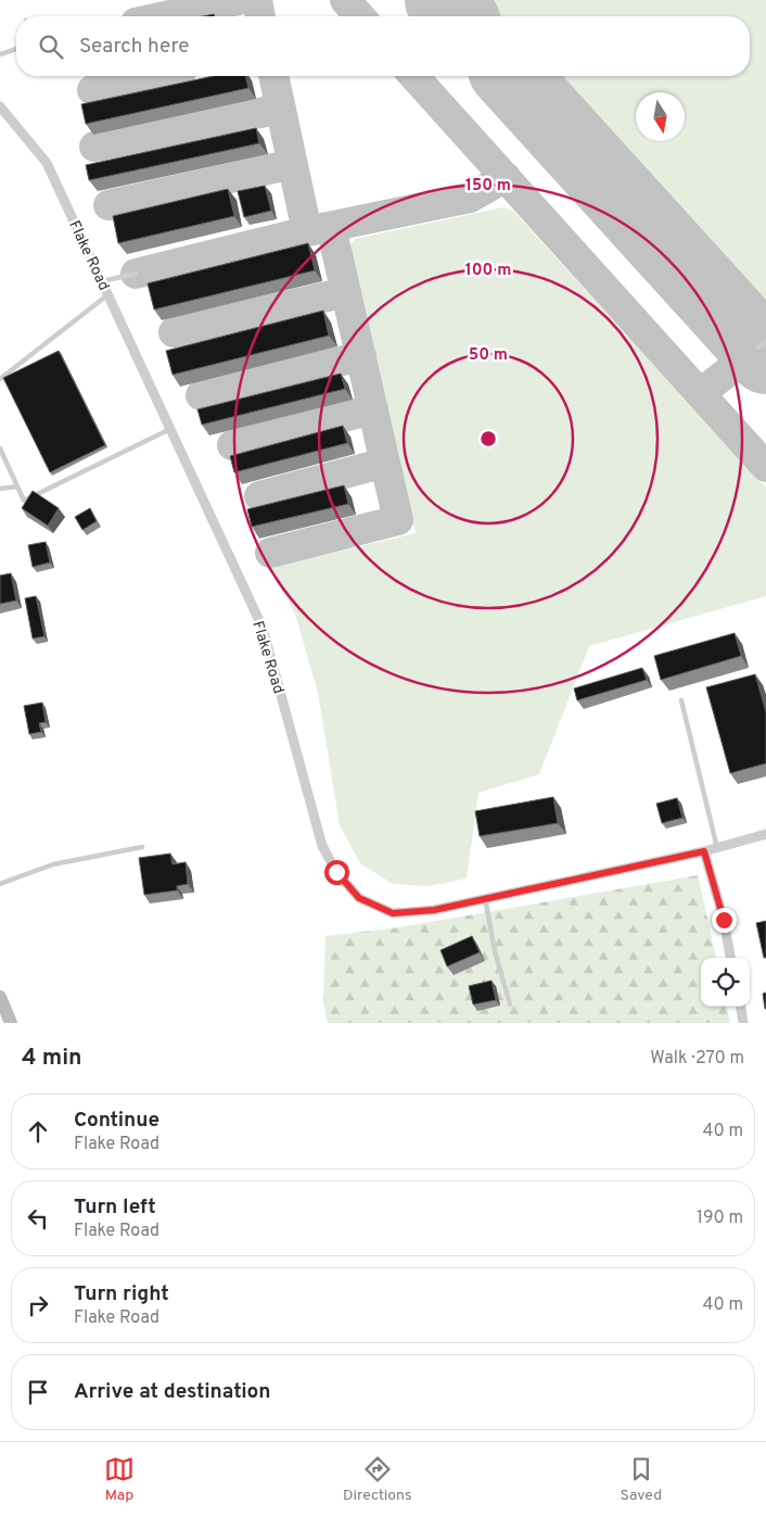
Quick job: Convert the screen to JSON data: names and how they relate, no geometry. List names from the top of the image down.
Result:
{
  "streets": {
    "street": ["Flake Road"]
  },
  "north": "bottom",
  "page": {
    "search": "Search here",
    "heading": ["4 min", "Walk · 270 m"],
    "list": [
      ["Continue", "Flake Road", "40 m"],
      ["Turn left", "Flake Road", "190 m"],
      ["Turn right", "Flake Road", "40 m"],
      "Arrive at destination"
    ],
    "nav": ["Map", "Directions", "Saved"]
  },
  "rings": ["150 m", "100 m", "50 m"]
}
